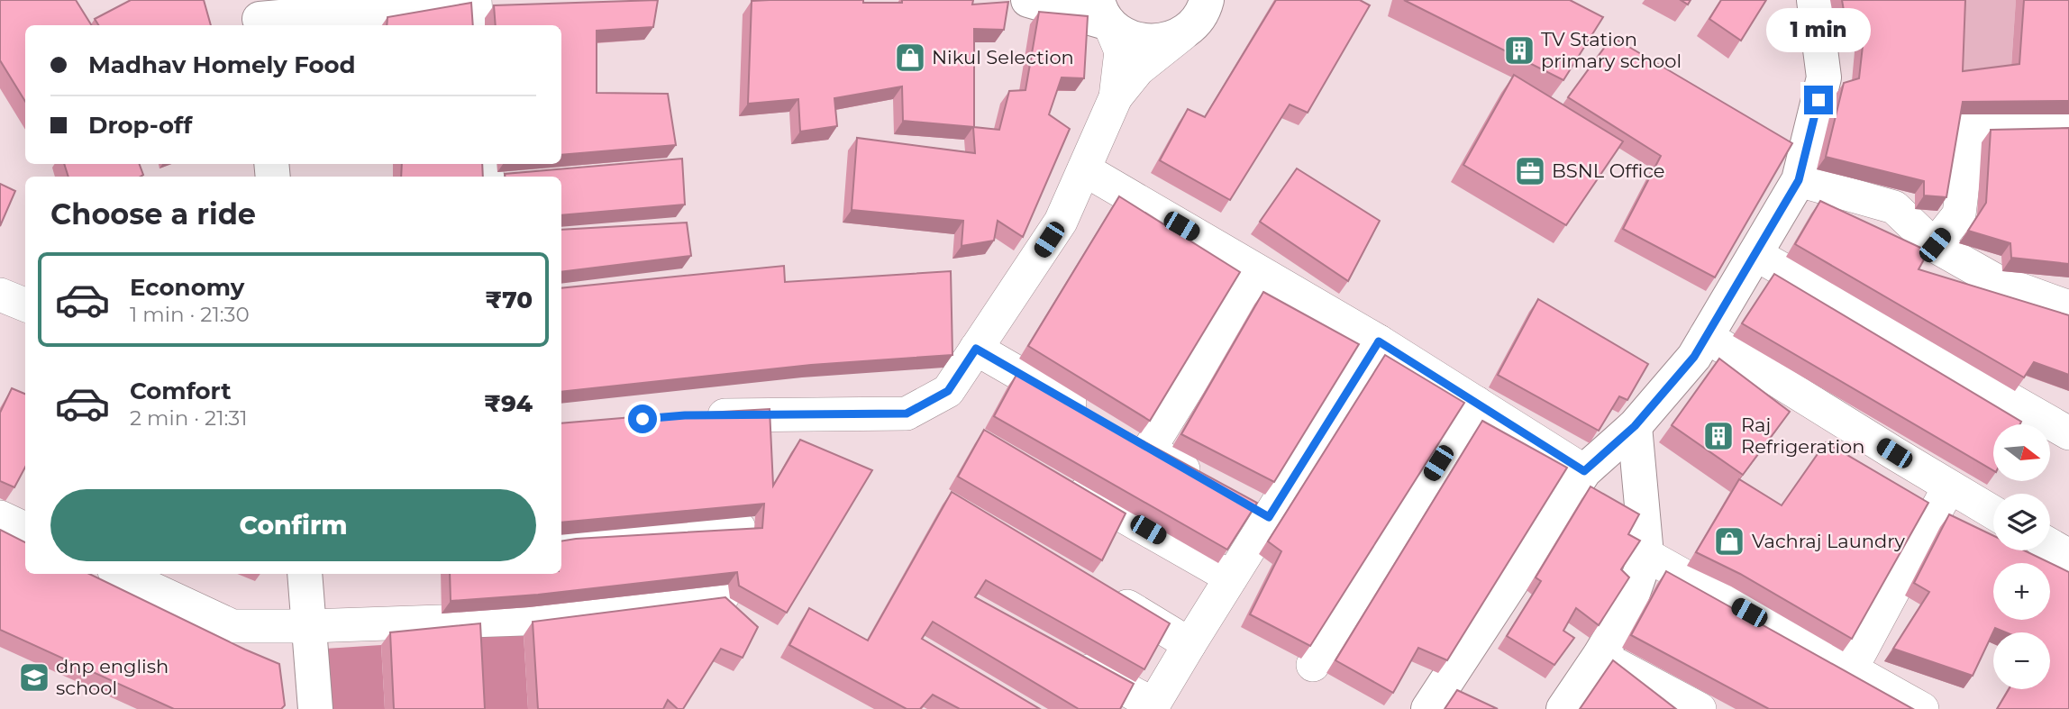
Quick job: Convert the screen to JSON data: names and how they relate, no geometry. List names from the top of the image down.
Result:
{
  "places": {
    "building": ["TV Station primary school", "Raj Refrigeration"],
    "shop": ["Nikul Selection", "Vachraj Laundry"],
    "office": ["BSNL Office"],
    "school or university": ["dnp english school"]
  },
  "north": "right",
  "page": {
    "bubble": "1 min",
    "banner": ["Madhav Homely Food", "Drop-off"],
    "heading": "Choose a ride",
    "list": [
      {
        "name": "Economy",
        "note": "1 min · 21:30",
        "value": "₹70"
      },
      {
        "name": "Comfort",
        "note": "2 min · 21:31",
        "value": "₹94"
      }
    ],
    "map_buttons": ["+", "−"],
    "buttons": "Confirm"
  }
}
